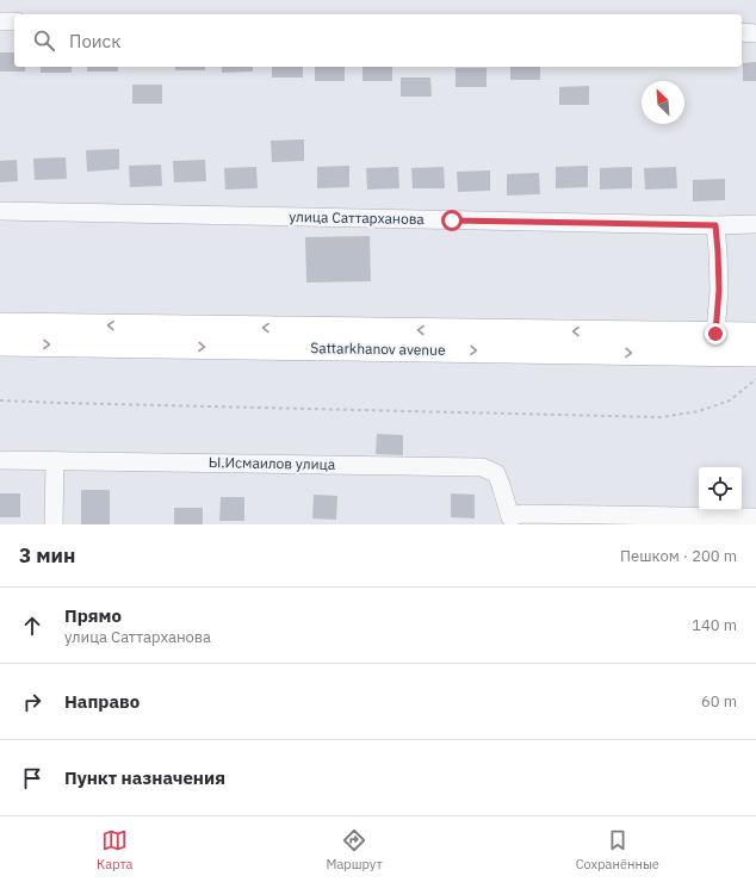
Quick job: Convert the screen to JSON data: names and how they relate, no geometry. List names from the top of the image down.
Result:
{
  "streets": {
    "main road": ["Sattarkhanov avenue"],
    "street": ["улица Саттарханова", "Ы.Исмаилов улица"]
  },
  "north": "top left",
  "page": {
    "search": "Поиск",
    "heading": ["3 мин", "Пешком · 200 m"],
    "list": [
      ["Прямо", "улица Саттарханова", "140 m"],
      ["Направо", "60 m"],
      "Пункт назначения"
    ],
    "nav": ["Карта", "Маршрут", "Сохранённые"]
  }
}
